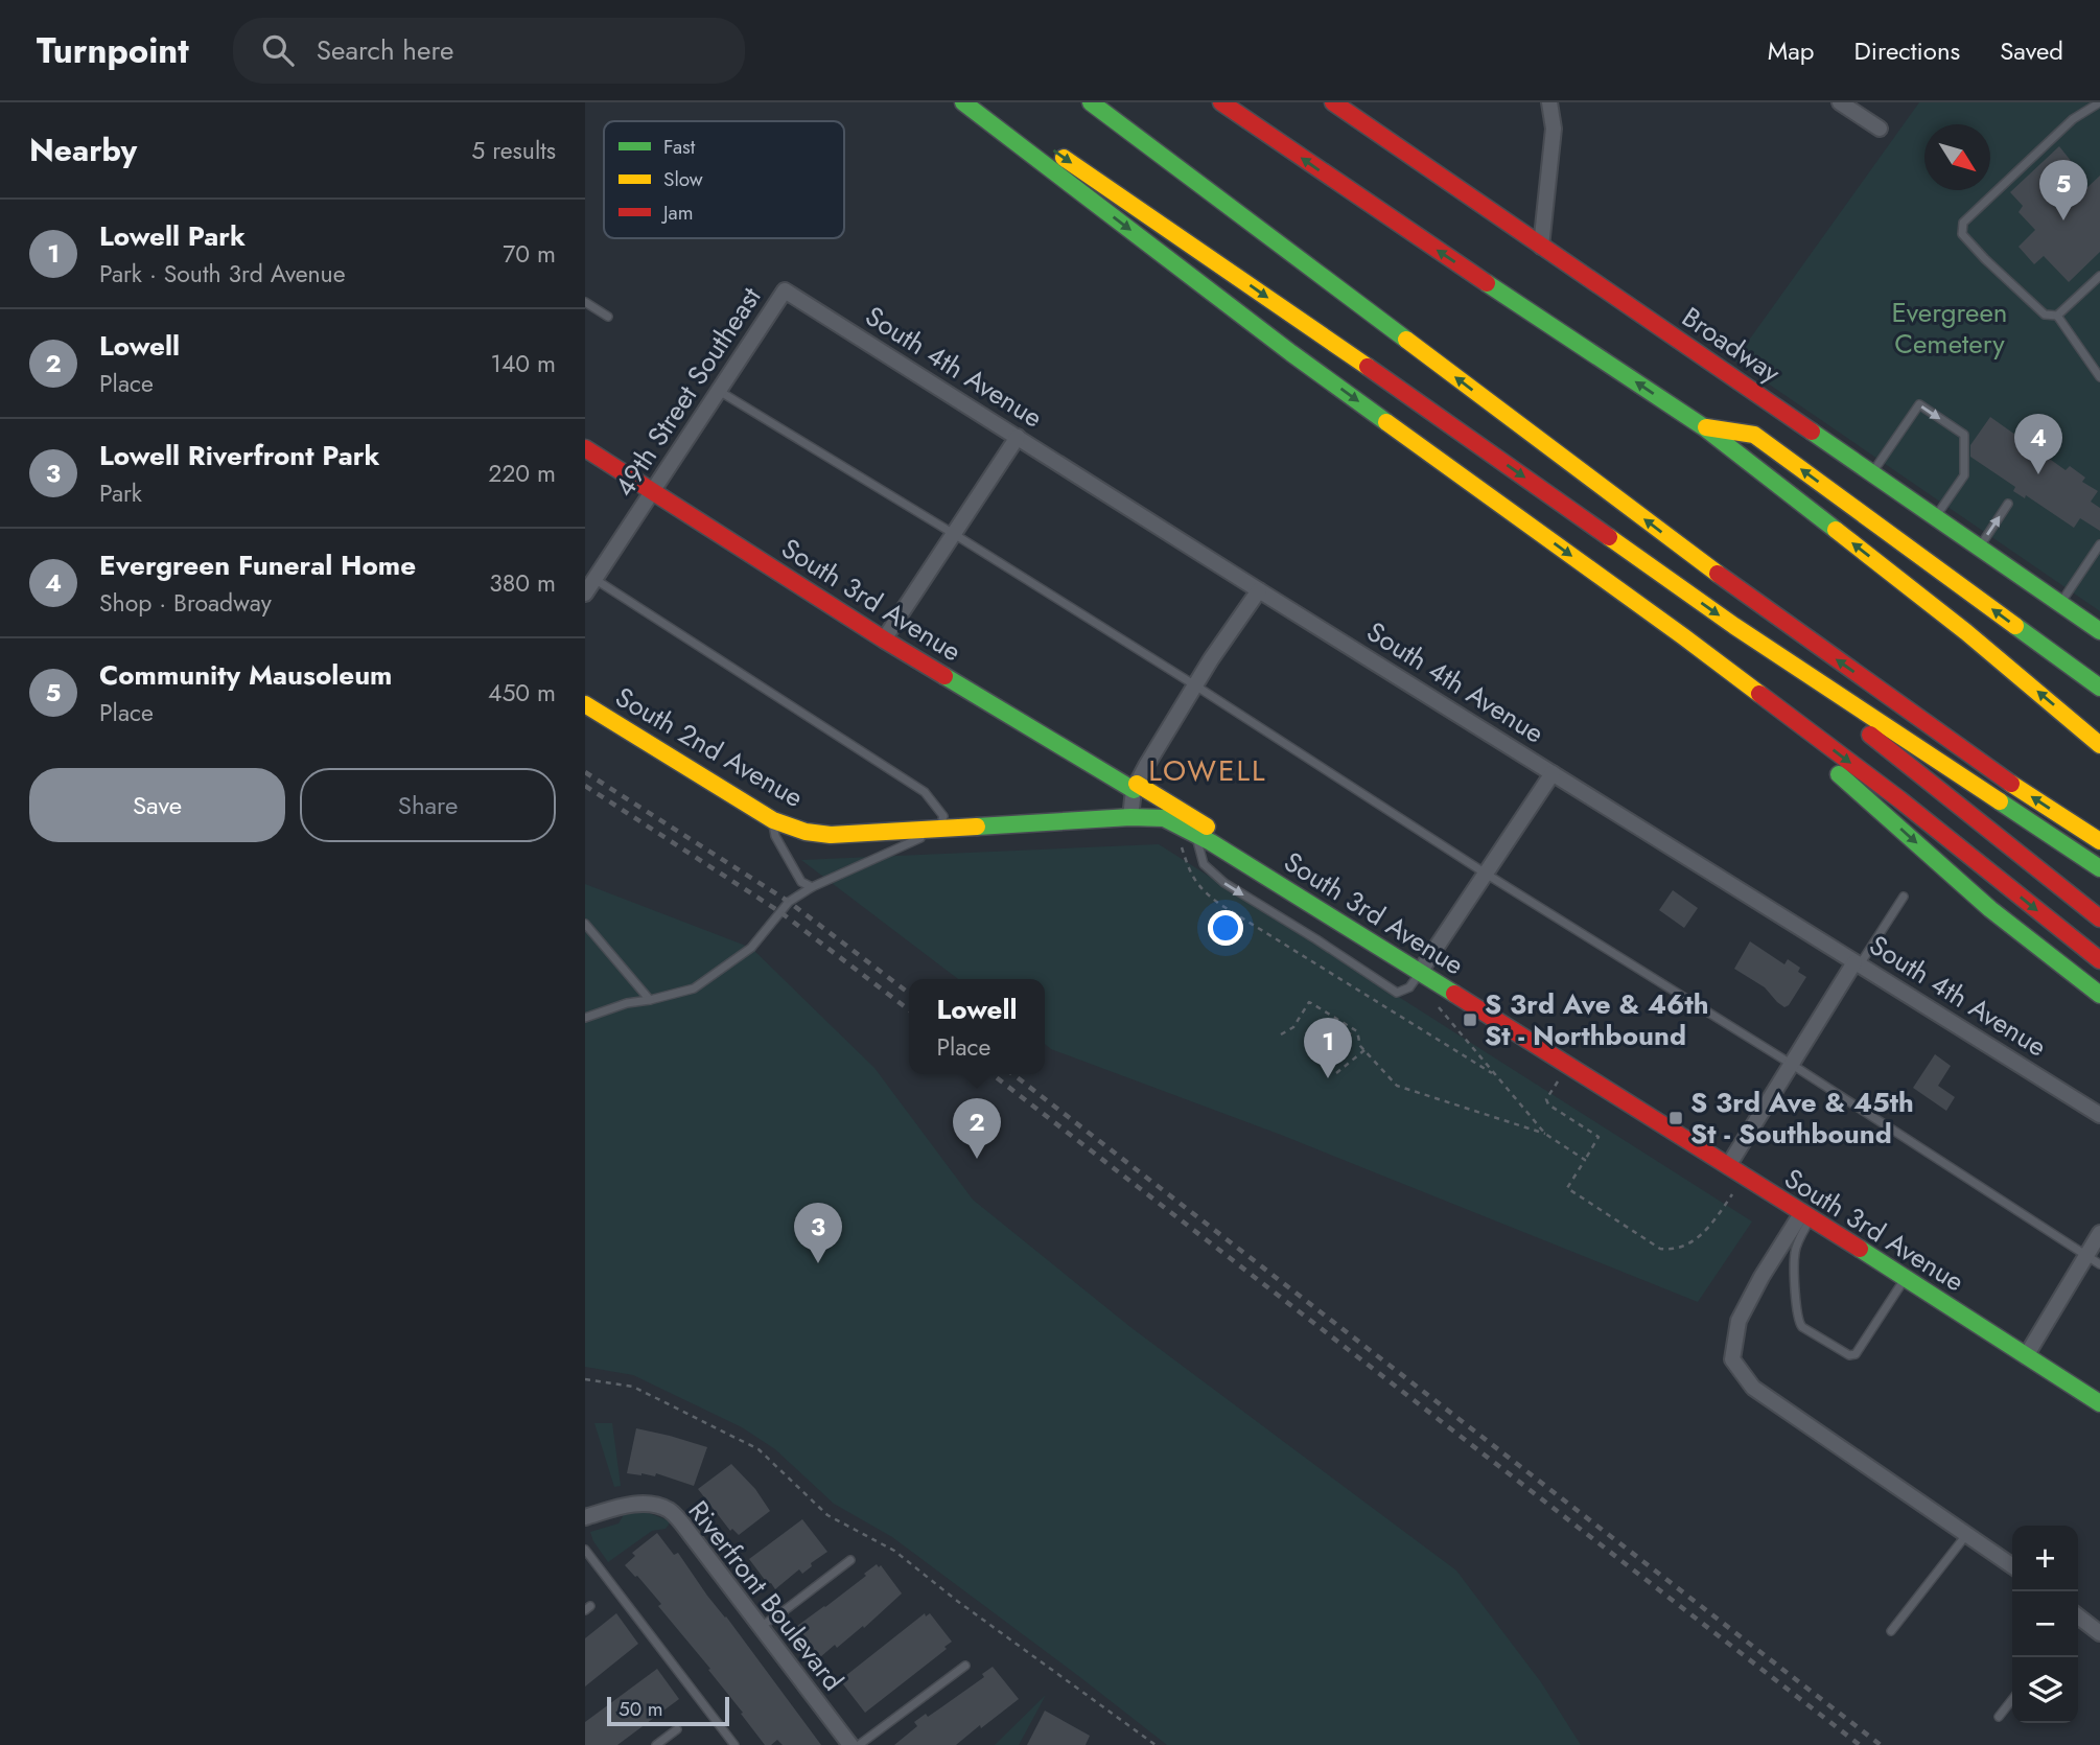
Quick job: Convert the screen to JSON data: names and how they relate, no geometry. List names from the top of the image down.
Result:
{
  "streets": {
    "main road": ["Broadway", "South 3rd Avenue", "South 2nd Avenue"],
    "street": ["South 4th Avenue", "49th Street Southeast", "Riverfront Boulevard"]
  },
  "crossings": [
    ["South 4th Avenue", "49th Street Southeast"],
    ["49th Street Southeast", "South 3rd Avenue"],
    ["South 3rd Avenue", "South 2nd Avenue"]
  ],
  "districts": ["LOWELL"],
  "parks": ["Evergreen Cemetery"],
  "places": {
    "transit": ["S 3rd Ave & 46th St - Northbound", "S 3rd Ave & 45th St - Southbound"]
  },
  "legend": ["Fast", "Slow", "Jam"],
  "scale_bar": "50 m",
  "north": "bottom right",
  "page": {
    "header": "Turnpoint",
    "search": "Search here",
    "nav": ["Map", "Directions", "Saved"],
    "heading": ["Nearby", "5 results"],
    "pins": [
      "5",
      "4",
      "1",
      "2",
      "3"
    ],
    "list": [
      {
        "mark": "1",
        "name": "Lowell Park",
        "note": "Park · South 3rd Avenue",
        "value": "70 m"
      },
      {
        "mark": "2",
        "name": "Lowell",
        "note": "Place",
        "value": "140 m"
      },
      {
        "mark": "3",
        "name": "Lowell Riverfront Park",
        "note": "Park",
        "value": "220 m"
      },
      {
        "mark": "4",
        "name": "Evergreen Funeral Home",
        "note": "Shop · Broadway",
        "value": "380 m"
      },
      {
        "mark": "5",
        "name": "Community Mausoleum",
        "note": "Place",
        "value": "450 m"
      }
    ],
    "buttons": ["Save", "Share"],
    "popup": ["Lowell", "Place"],
    "map_buttons": ["+", "−"],
    "scale": "50 m"
  }
}
